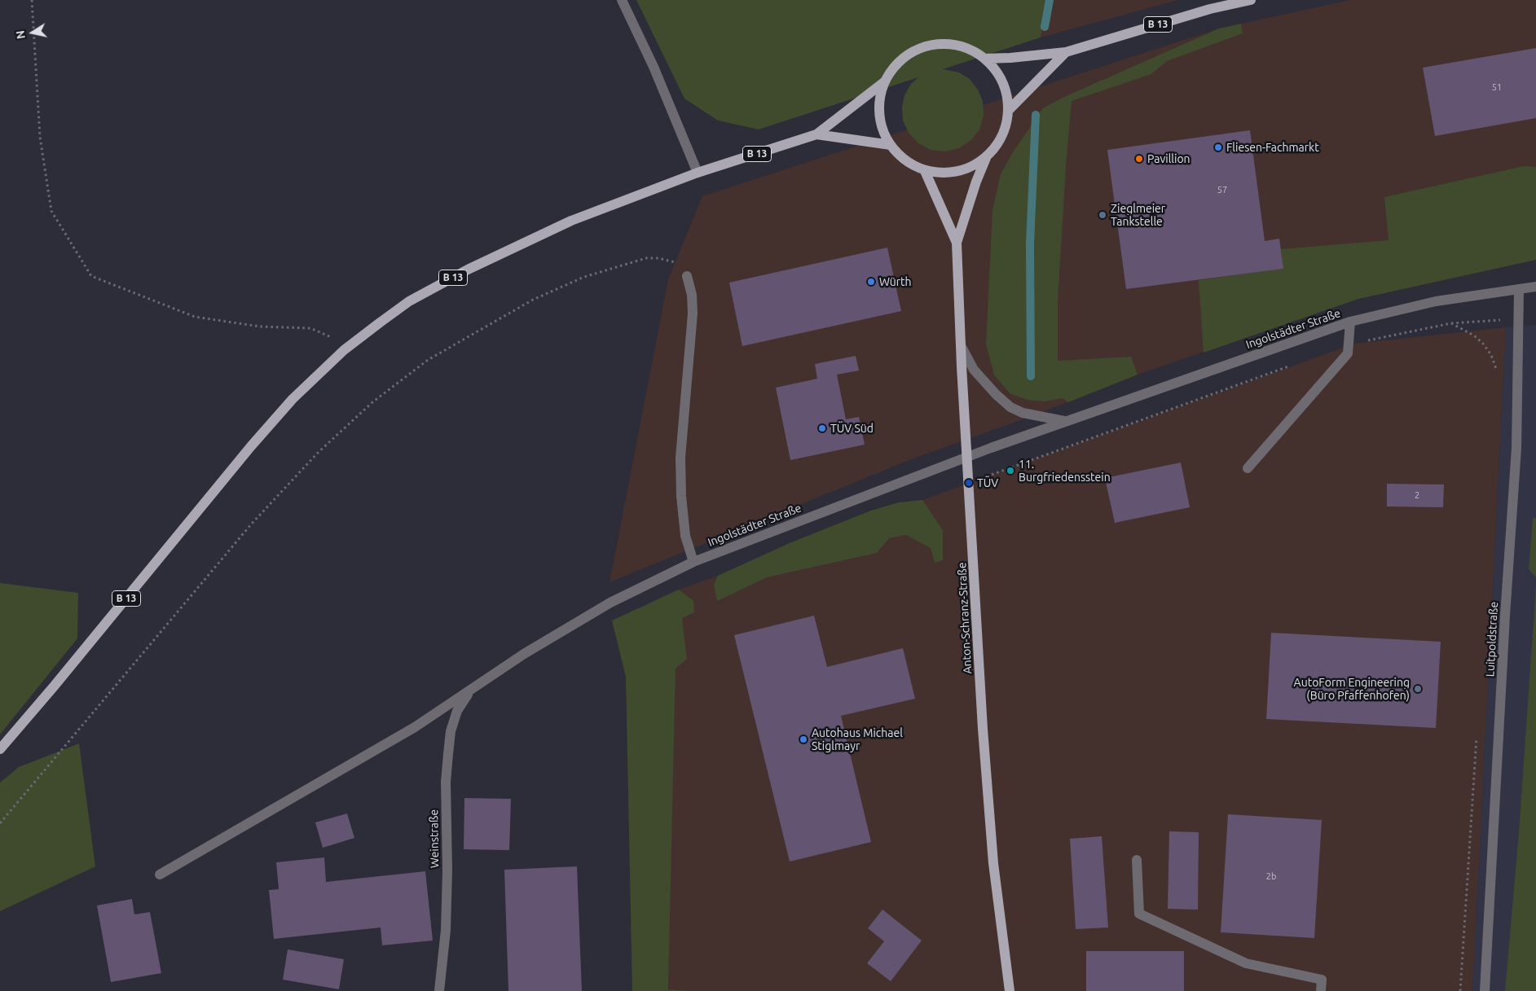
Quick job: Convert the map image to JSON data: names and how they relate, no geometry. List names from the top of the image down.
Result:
{
  "streets": {
    "main road": ["B 13", "Anton-Schranz-Straße"],
    "street": ["Ingolstädter Straße", "Luitpoldstraße", "Weinstraße"]
  },
  "crossings": [
    ["B 13", "Anton-Schranz-Straße"],
    ["Ingolstädter Straße", "Anton-Schranz-Straße"],
    ["Ingolstädter Straße", "Luitpoldstraße"],
    ["Ingolstädter Straße", "Weinstraße"]
  ],
  "places": [
    "Fliesen-Fachmarkt",
    "Pavillion",
    "Zieglmeier Tankstelle",
    "Würth",
    "TÜV Süd",
    "11. Burgfriedensstein",
    "TÜV",
    "AutoForm Engineering (Büro Pfaffenhofen)",
    "Autohaus Michael Stiglmayr"
  ],
  "house_numbers": [
    "51",
    "57",
    "2",
    "2b"
  ],
  "north": "left"
}
